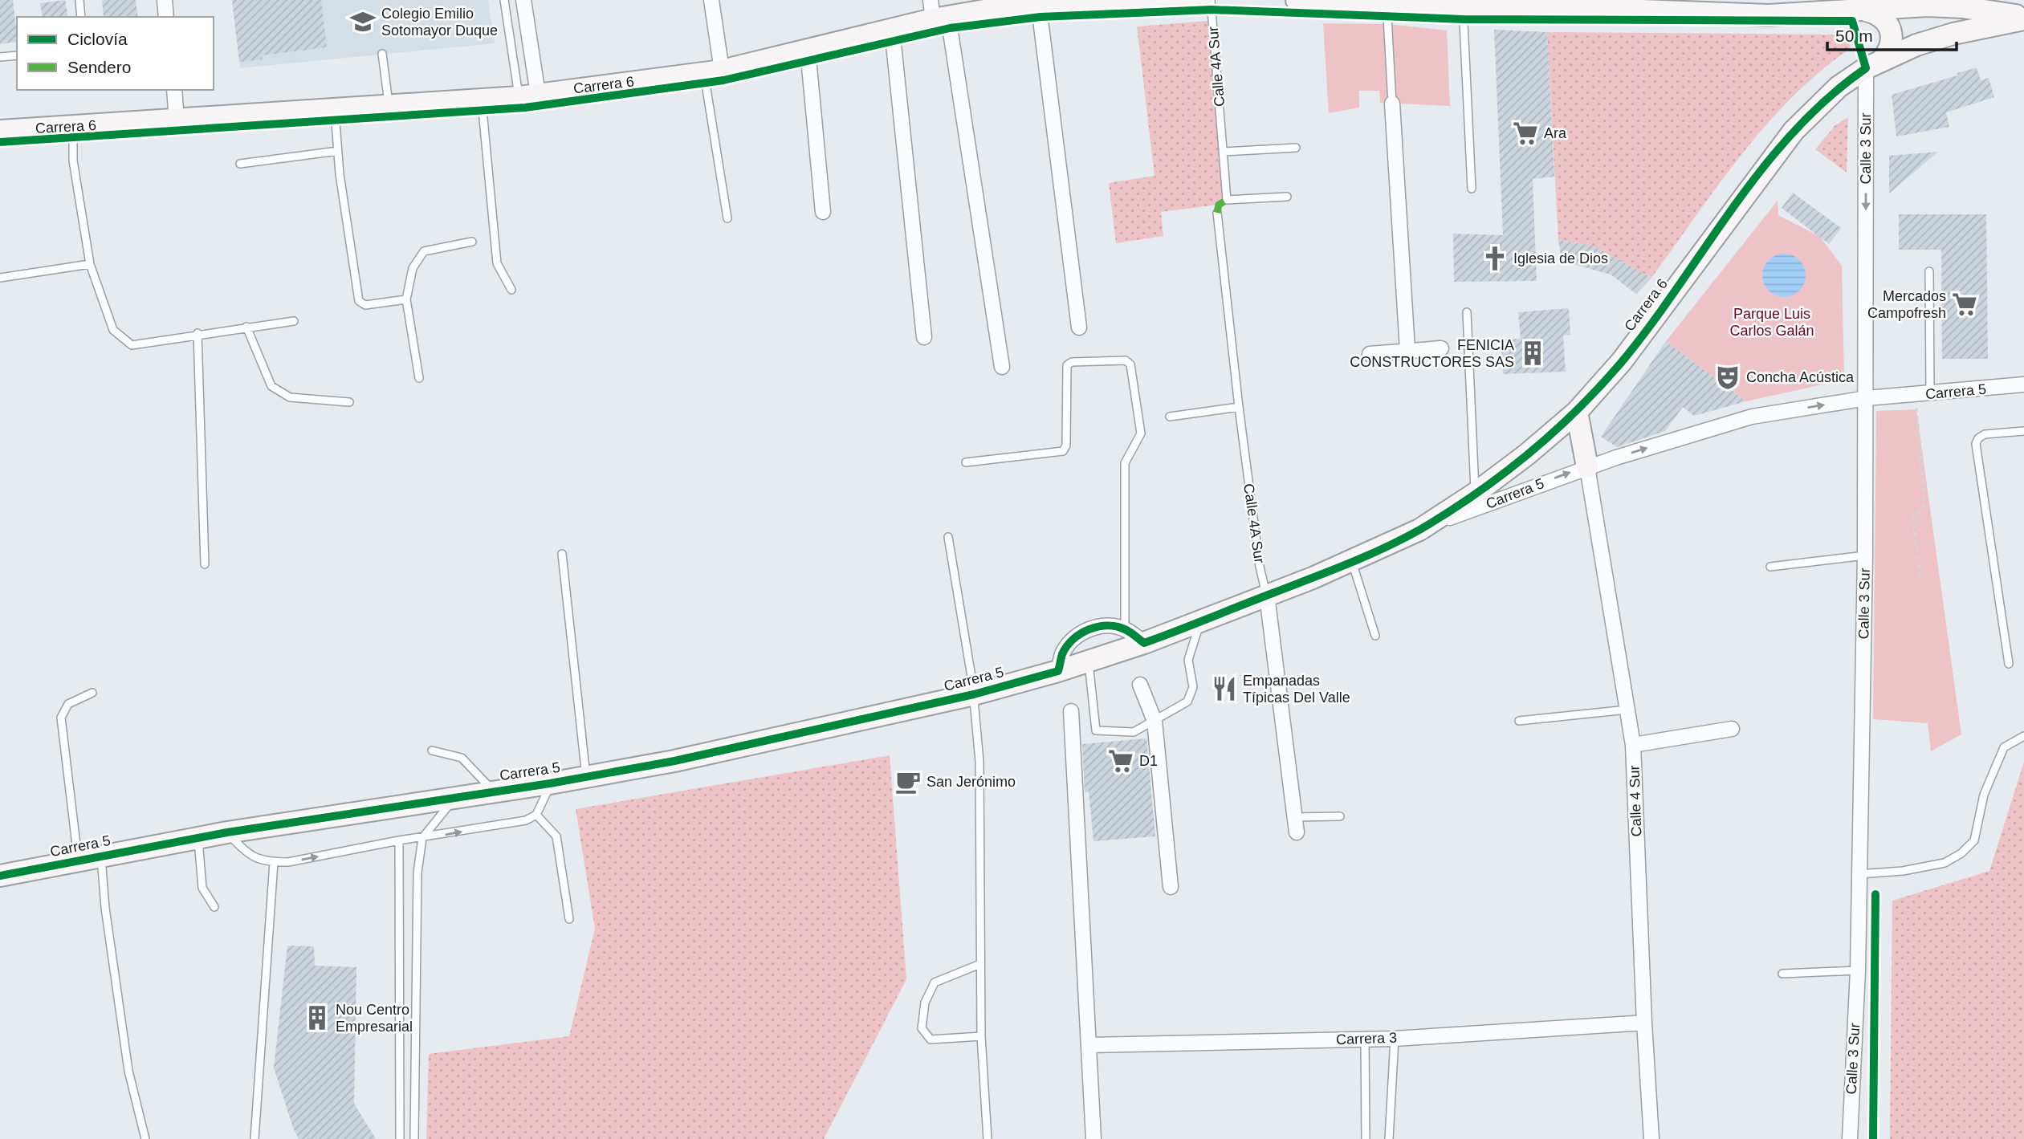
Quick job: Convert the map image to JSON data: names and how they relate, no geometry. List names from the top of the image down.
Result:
{
  "streets": {
    "main road": ["Carrera 6", "Carrera 5"],
    "street": [
      "Calle 4A Sur",
      "Calle 3 Sur",
      "Calle 4 Sur",
      "Carrera 3"
    ]
  },
  "crossings": [
    ["Calle 4A Sur", "Carrera 5"],
    ["Carrera 6", "Calle 3 Sur"],
    ["Carrera 6", "Carrera 5"],
    ["Calle 3 Sur", "Carrera 5"],
    ["Carrera 5", "Calle 4 Sur"],
    ["Calle 4 Sur", "Carrera 3"]
  ],
  "parks": ["Parque Luis Carlos Galán"],
  "places": {
    "school or university": ["Colegio Emilio Sotomayor Duque"],
    "supermarket": ["Ara", "Mercados Campofresh", "D1"],
    "church": ["Iglesia de Dios"],
    "building": ["FENICIA CONSTRUCTORES SAS", "Nou Centro Empresarial"],
    "theatre": ["Concha Acústica"],
    "restaurant": ["Empanadas Típicas Del Valle"],
    "cafe": ["San Jerónimo"]
  },
  "legend": ["Ciclovía", "Sendero"],
  "scale_bar": "50 m"
}
